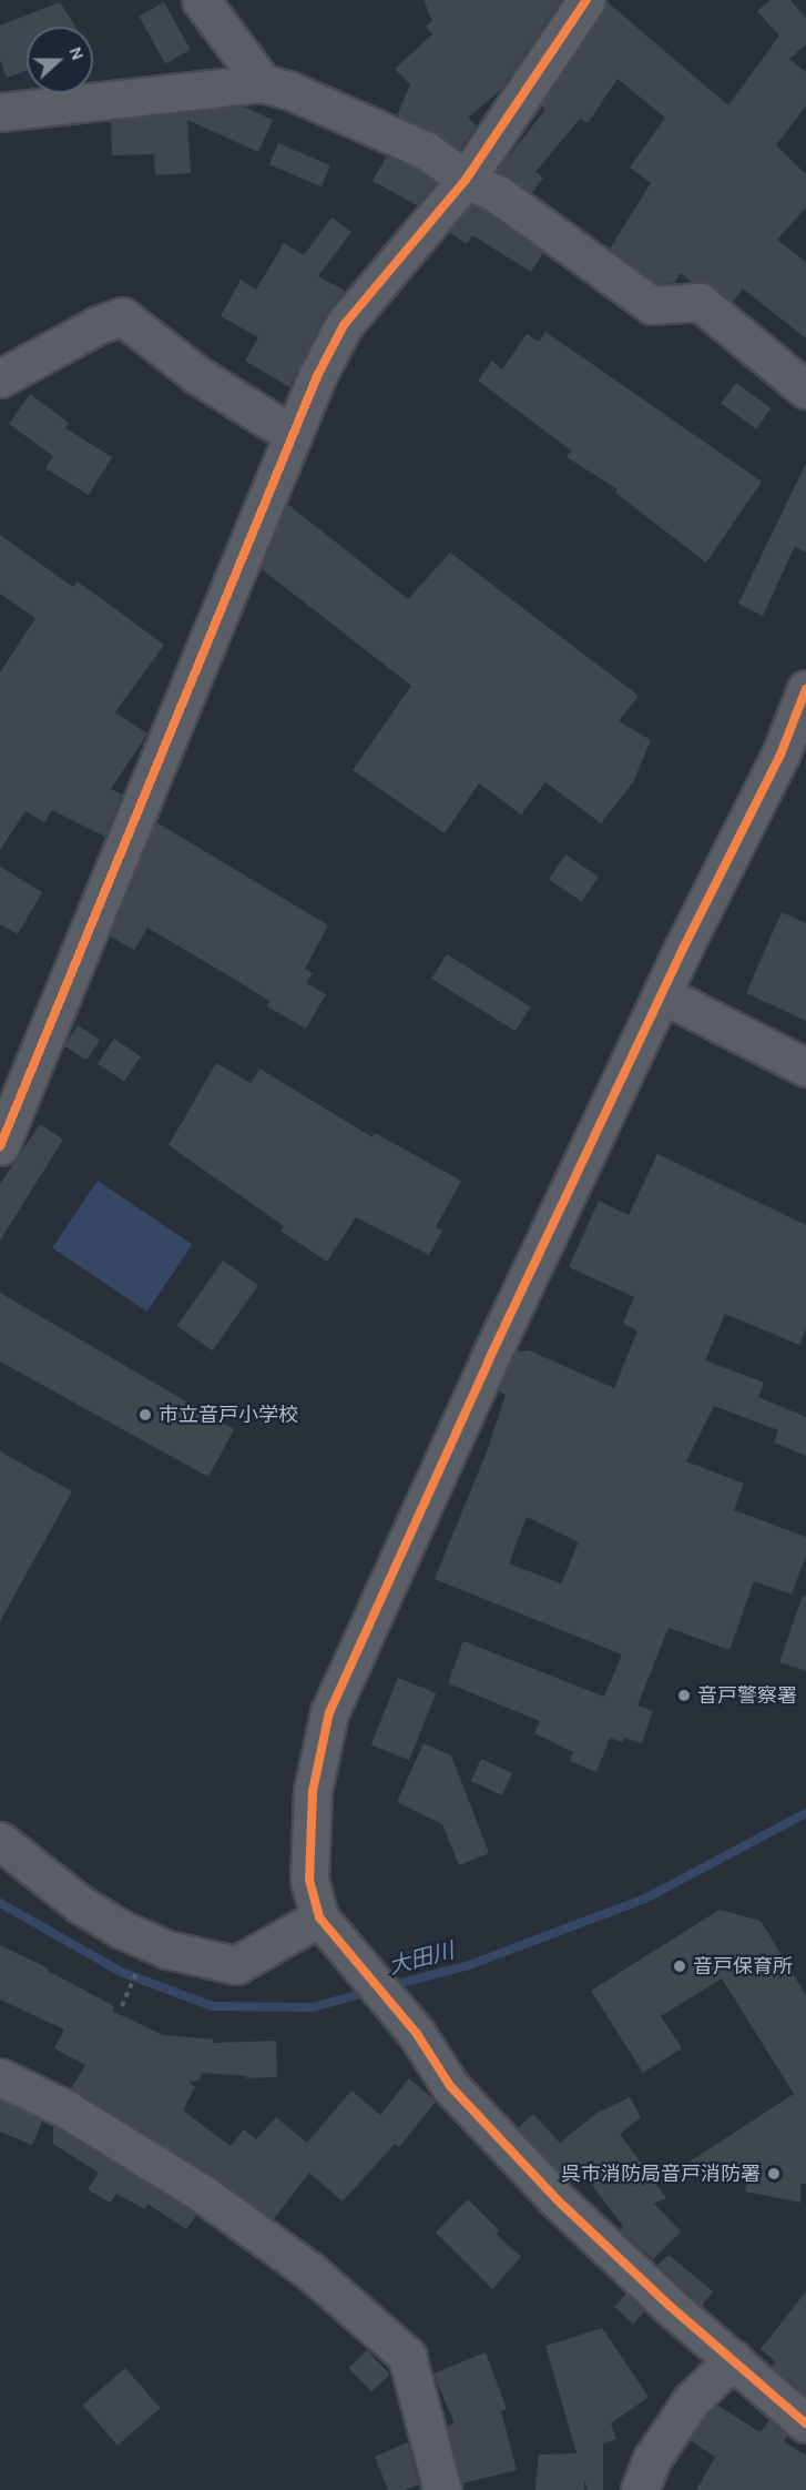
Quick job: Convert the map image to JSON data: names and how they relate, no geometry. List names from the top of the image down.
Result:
{
  "water": ["大田川"],
  "places": [
    "市立音戸小学校",
    "音戸警察署",
    "音戸保育所",
    "呉市消防局音戸消防署"
  ],
  "north": "right"
}
